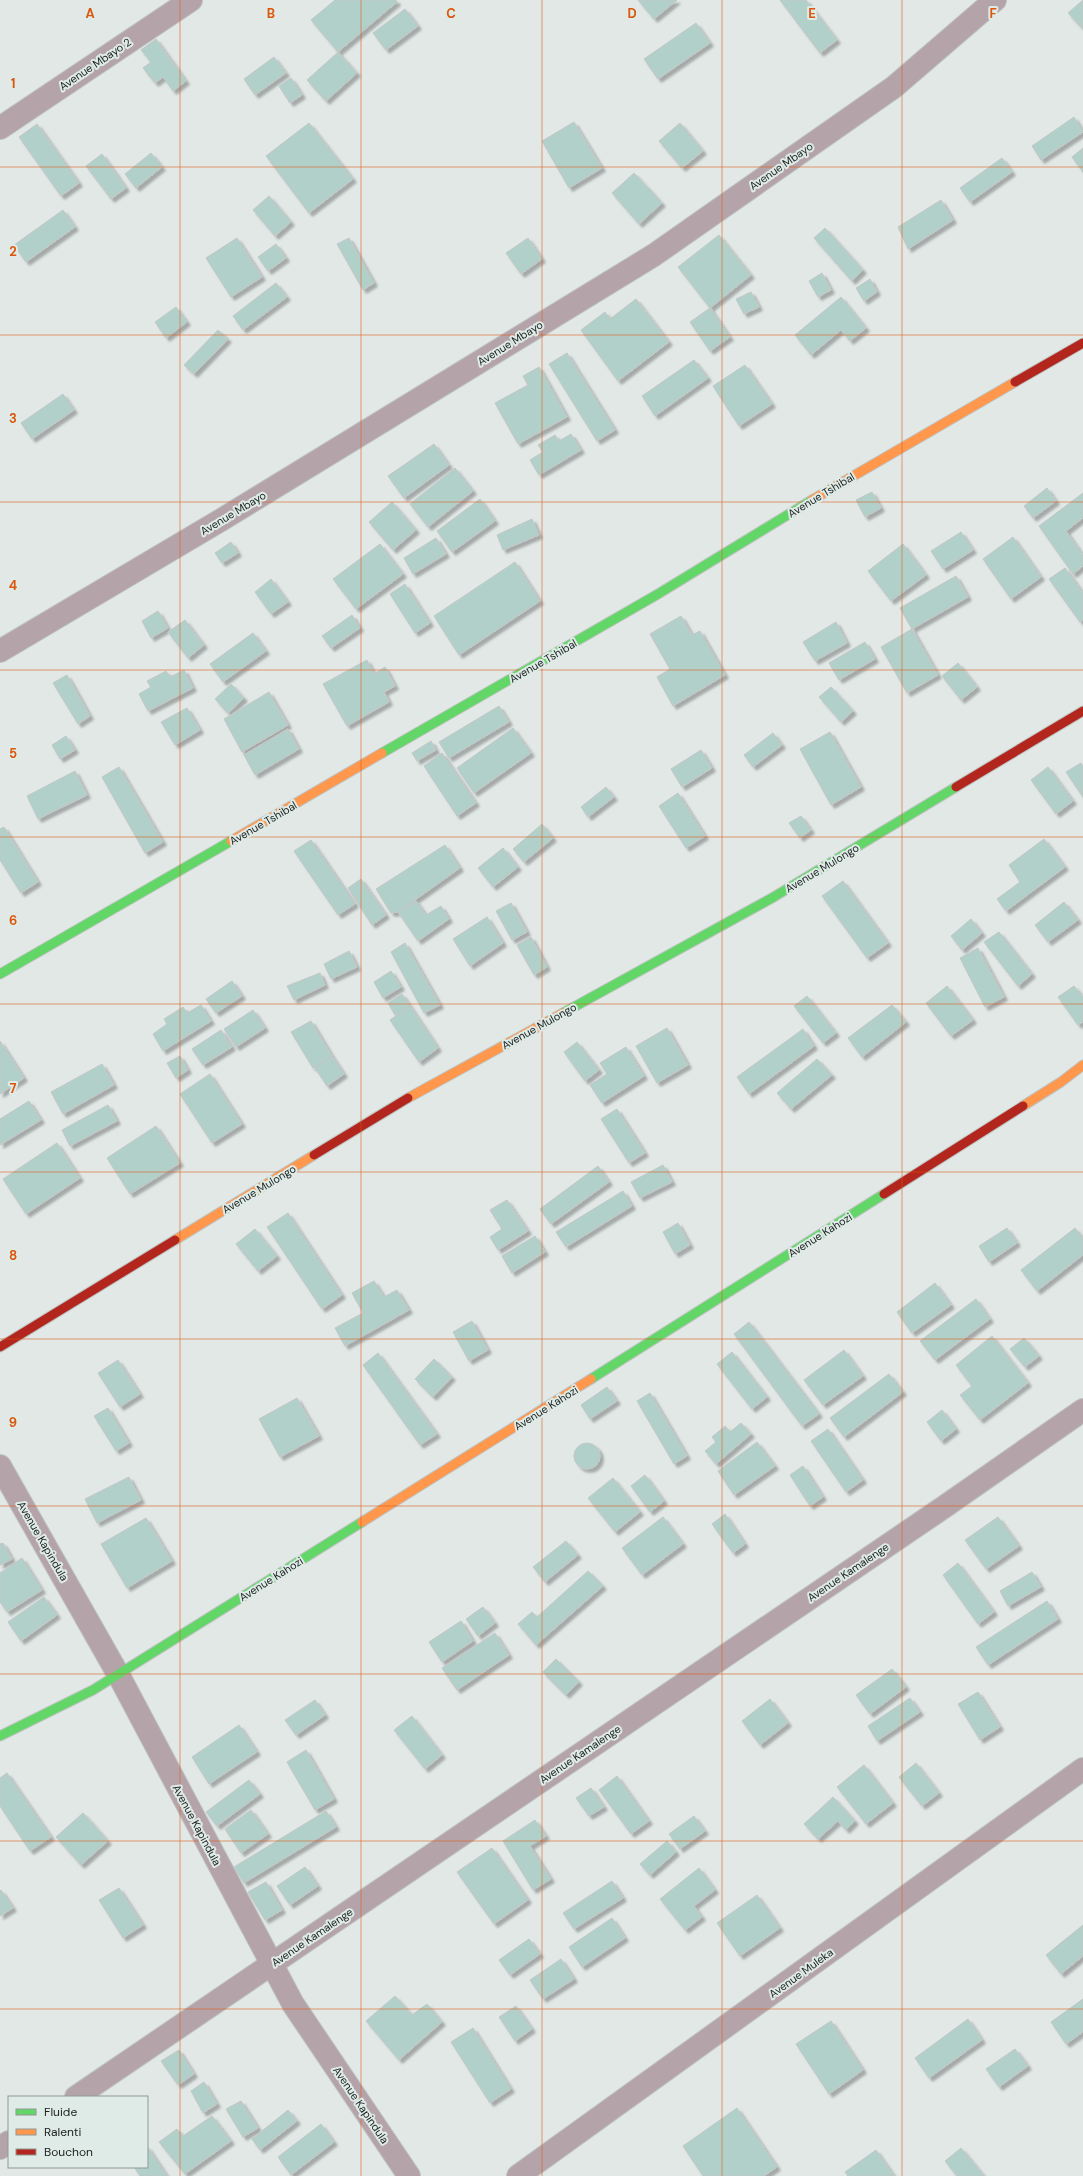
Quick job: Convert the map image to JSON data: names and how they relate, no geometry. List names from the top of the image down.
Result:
{
  "streets": {
    "street": [
      "Avenue Mbayo 2",
      "Avenue Mbayo",
      "Avenue Tshibal",
      "Avenue Mulongo",
      "Avenue Kahozi",
      "Avenue Kapindula",
      "Avenue Kamalenge",
      "Avenue Muleka"
    ]
  },
  "crossings": [
    ["Avenue Kahozi", "Avenue Kapindula"],
    ["Avenue Kapindula", "Avenue Kamalenge"]
  ],
  "legend": ["Fluide", "Ralenti", "Bouchon"],
  "grid": {
    "columns": [
      "A",
      "B",
      "C",
      "D",
      "E",
      "F"
    ],
    "rows": [
      "1",
      "2",
      "3",
      "4",
      "5",
      "6",
      "7",
      "8",
      "9"
    ]
  }
}
